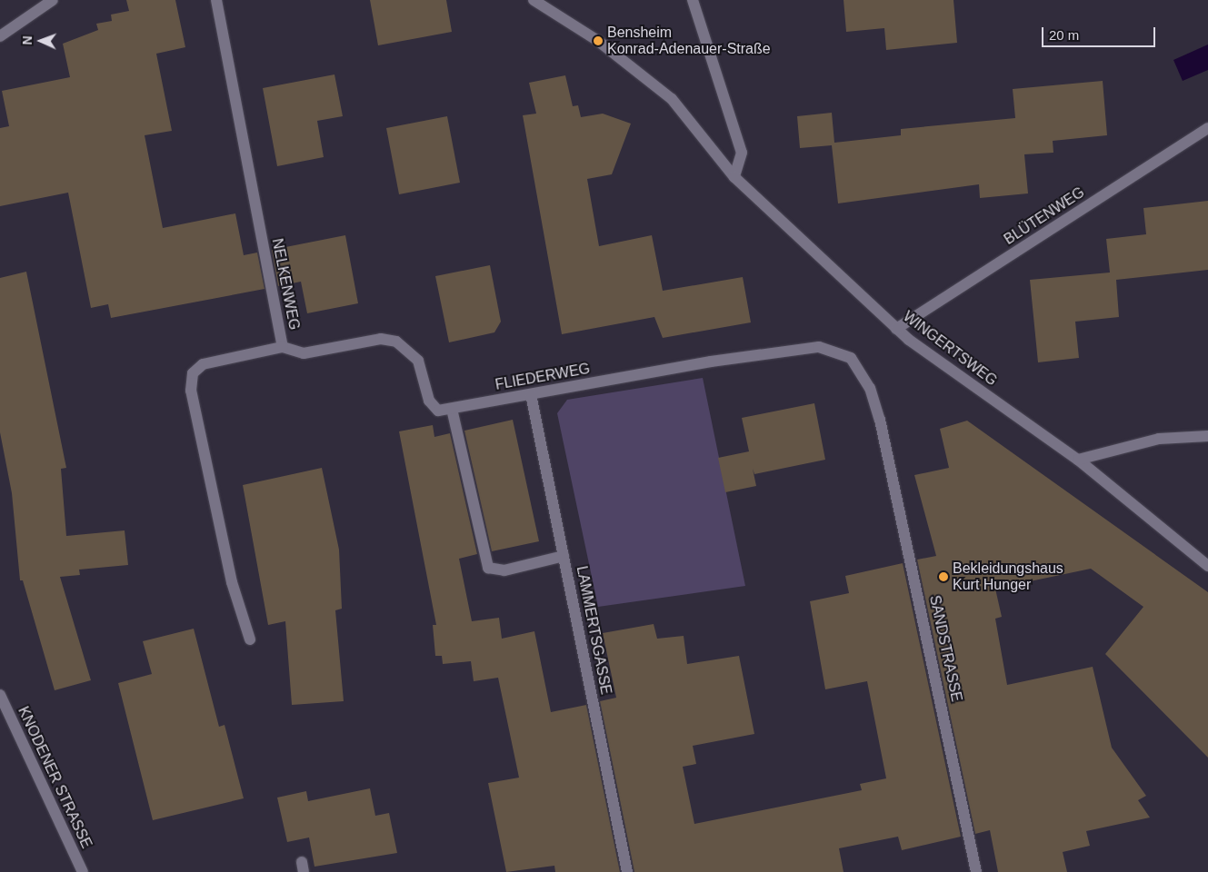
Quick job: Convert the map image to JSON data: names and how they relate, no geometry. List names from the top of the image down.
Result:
{
  "streets": {
    "street": [
      "BLÜTENWEG",
      "NELKENWEG",
      "WINGERTSWEG",
      "FLIEDERWEG",
      "LAMMERTSGASSE",
      "SANDSTRASSE",
      "KNODENER STRASSE"
    ]
  },
  "crossings": [
    ["BLÜTENWEG", "WINGERTSWEG"],
    ["NELKENWEG", "FLIEDERWEG"],
    ["FLIEDERWEG", "LAMMERTSGASSE"],
    ["FLIEDERWEG", "SANDSTRASSE"]
  ],
  "places": ["Bensheim Konrad-Adenauer-Straße", "Bekleidungshaus Kurt Hunger"],
  "scale_bar": "20 m",
  "north": "left"
}
